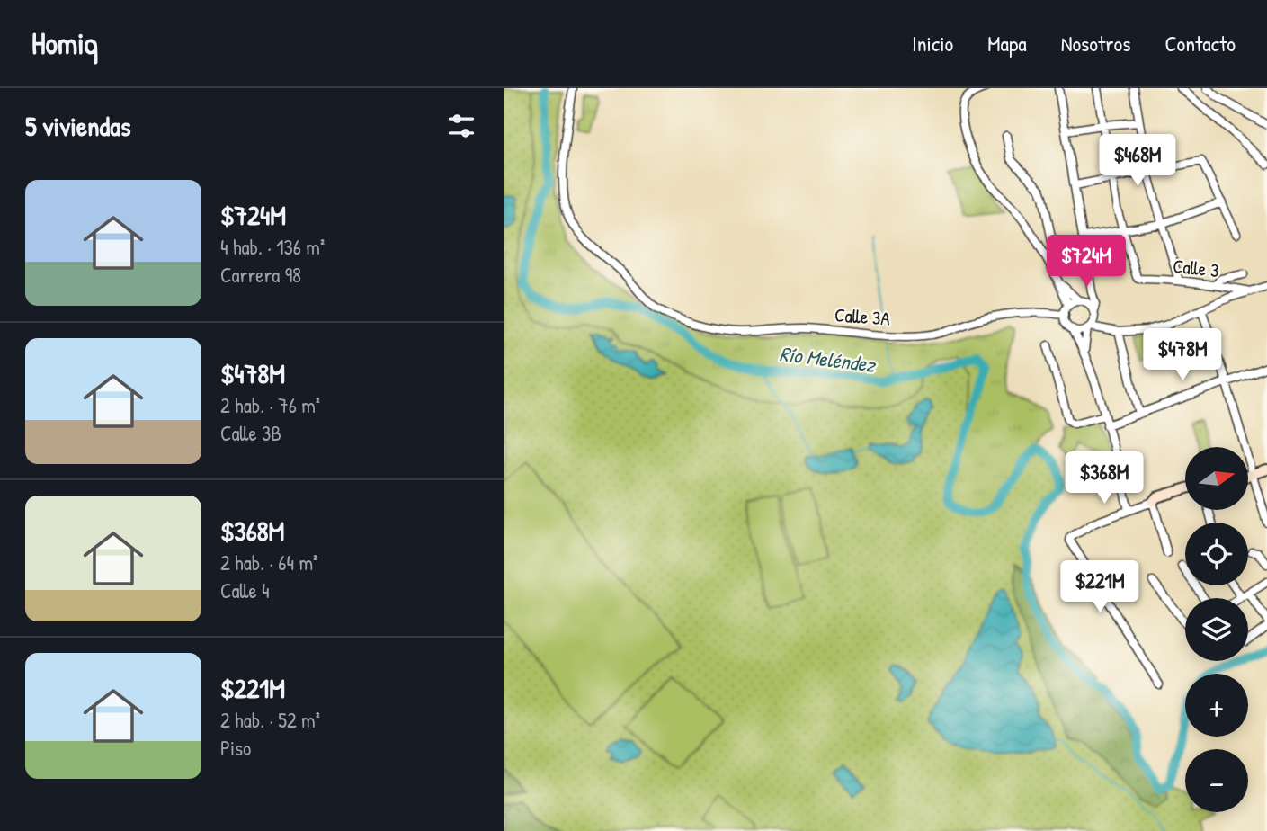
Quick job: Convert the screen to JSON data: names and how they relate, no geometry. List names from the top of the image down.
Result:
{
  "streets": {
    "street": ["Calle 3", "Calle 3A"]
  },
  "water": ["Río Meléndez"],
  "north": "right",
  "page": {
    "header": "Homiq",
    "nav": [
      "Inicio",
      "Mapa",
      "Nosotros",
      "Contacto"
    ],
    "heading": "5 viviendas",
    "price": [
      "$468M",
      "$724M",
      "$478M",
      "$368M",
      "$221M"
    ],
    "list": [
      {
        "name": "$724M",
        "note": "4 hab. · 136 m² · Carrera 98"
      },
      {
        "name": "$478M",
        "note": "2 hab. · 76 m² · Calle 3B"
      },
      {
        "name": "$368M",
        "note": "2 hab. · 64 m² · Calle 4"
      },
      {
        "name": "$221M",
        "note": "2 hab. · 52 m² · Piso"
      }
    ],
    "map_buttons": ["+", "−"]
  }
}
